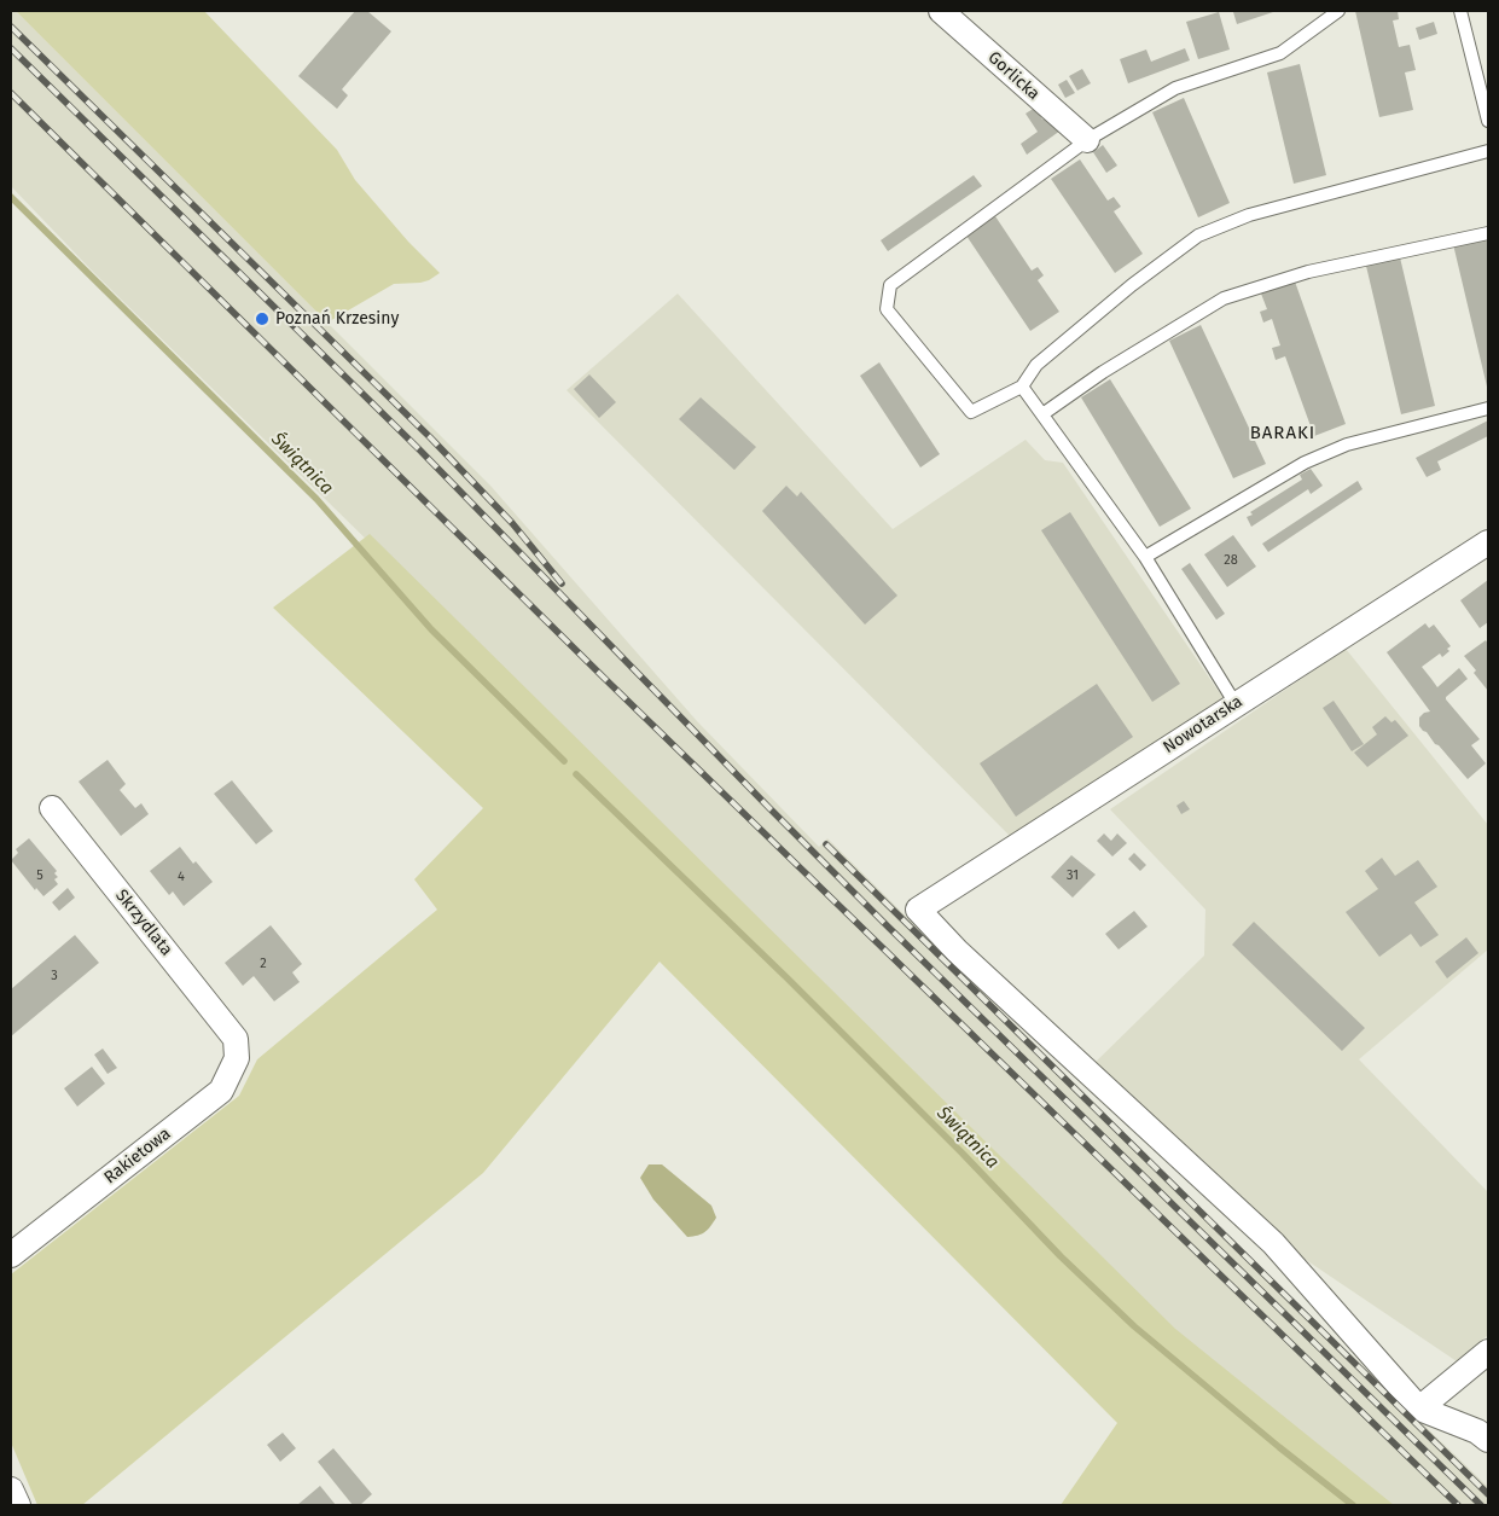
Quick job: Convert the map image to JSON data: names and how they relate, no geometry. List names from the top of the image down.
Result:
{
  "streets": {
    "street": [
      "Gorlicka",
      "Nowotarska",
      "Skrzydlata",
      "Rakietowa"
    ]
  },
  "crossings": [
    ["Skrzydlata", "Rakietowa"]
  ],
  "districts": ["BARAKI"],
  "water": ["Świątnica"],
  "places": ["Poznań Krzesiny"],
  "house_numbers": [
    "28",
    "5",
    "31",
    "4",
    "2",
    "3"
  ]
}
